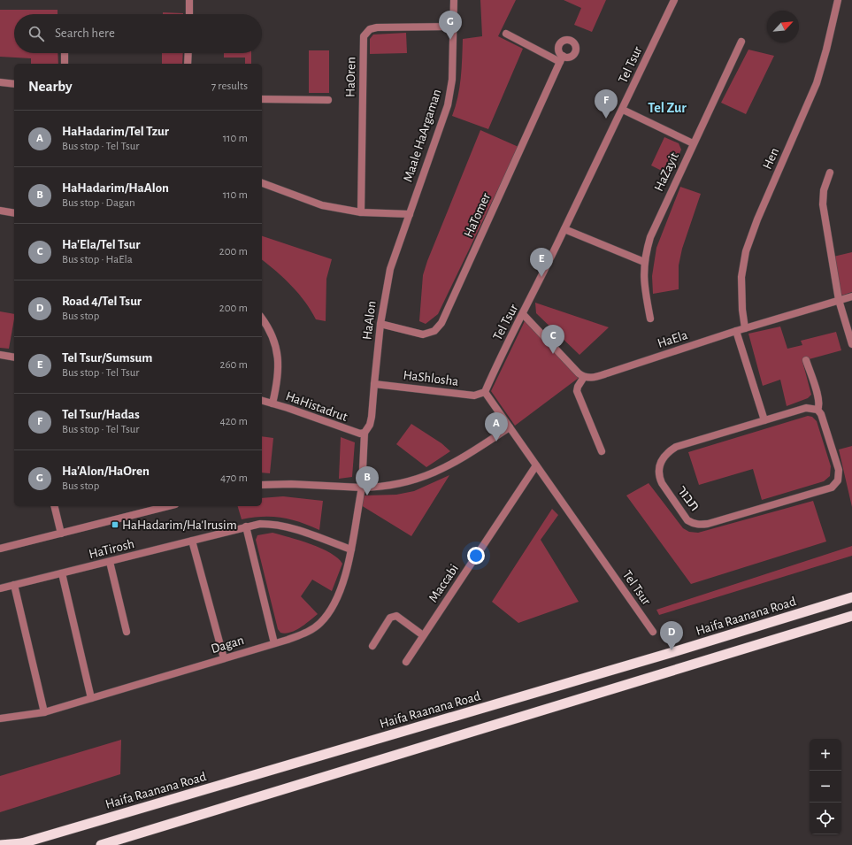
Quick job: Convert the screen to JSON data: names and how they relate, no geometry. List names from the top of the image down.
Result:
{
  "streets": {
    "highway": ["Haifa Raanana Road"],
    "street": [
      "Tel Tsur",
      "HaOren",
      "Maale HaArgaman",
      "Hen",
      "HaZayit",
      "HaTomer",
      "HaAlon",
      "HaEla",
      "HaShlosha",
      "HaHistadrut",
      "תבור",
      "HaTirosh",
      "Maccabi",
      "Dagan"
    ]
  },
  "crossings": [
    ["Tel Tsur", "HaShlosha"],
    ["Tel Tsur", "Maccabi"],
    ["HaOren", "Maale HaArgaman"],
    ["Maale HaArgaman", "HaAlon"],
    ["Hen", "HaEla"],
    ["HaTomer", "HaAlon"],
    ["HaAlon", "HaShlosha"],
    ["HaAlon", "HaHistadrut"],
    ["HaAlon", "Dagan"],
    ["HaHistadrut", "Dagan"],
    ["HaTirosh", "Dagan"]
  ],
  "districts": ["Tel Zur"],
  "places": {
    "transit": ["HaHadarim/Ha'Irusim"]
  },
  "north": "top right",
  "page": {
    "pins": [
      "G",
      "F",
      "E",
      "C",
      "A",
      "B",
      "D"
    ],
    "search": "Search here",
    "heading": ["Nearby", "7 results"],
    "list": [
      {
        "mark": "A",
        "name": "HaHadarim/Tel Tzur",
        "note": "Bus stop · Tel Tsur",
        "value": "110 m"
      },
      {
        "mark": "B",
        "name": "HaHadarim/HaAlon",
        "note": "Bus stop · Dagan",
        "value": "110 m"
      },
      {
        "mark": "C",
        "name": "Ha'Ela/Tel Tsur",
        "note": "Bus stop · HaEla",
        "value": "200 m"
      },
      {
        "mark": "D",
        "name": "Road 4/Tel Tsur",
        "note": "Bus stop",
        "value": "200 m"
      },
      {
        "mark": "E",
        "name": "Tel Tsur/Sumsum",
        "note": "Bus stop · Tel Tsur",
        "value": "260 m"
      },
      {
        "mark": "F",
        "name": "Tel Tsur/Hadas",
        "note": "Bus stop · Tel Tsur",
        "value": "420 m"
      },
      {
        "mark": "G",
        "name": "Ha'Alon/HaOren",
        "note": "Bus stop",
        "value": "470 m"
      }
    ],
    "map_buttons": ["+", "−"]
  }
}
